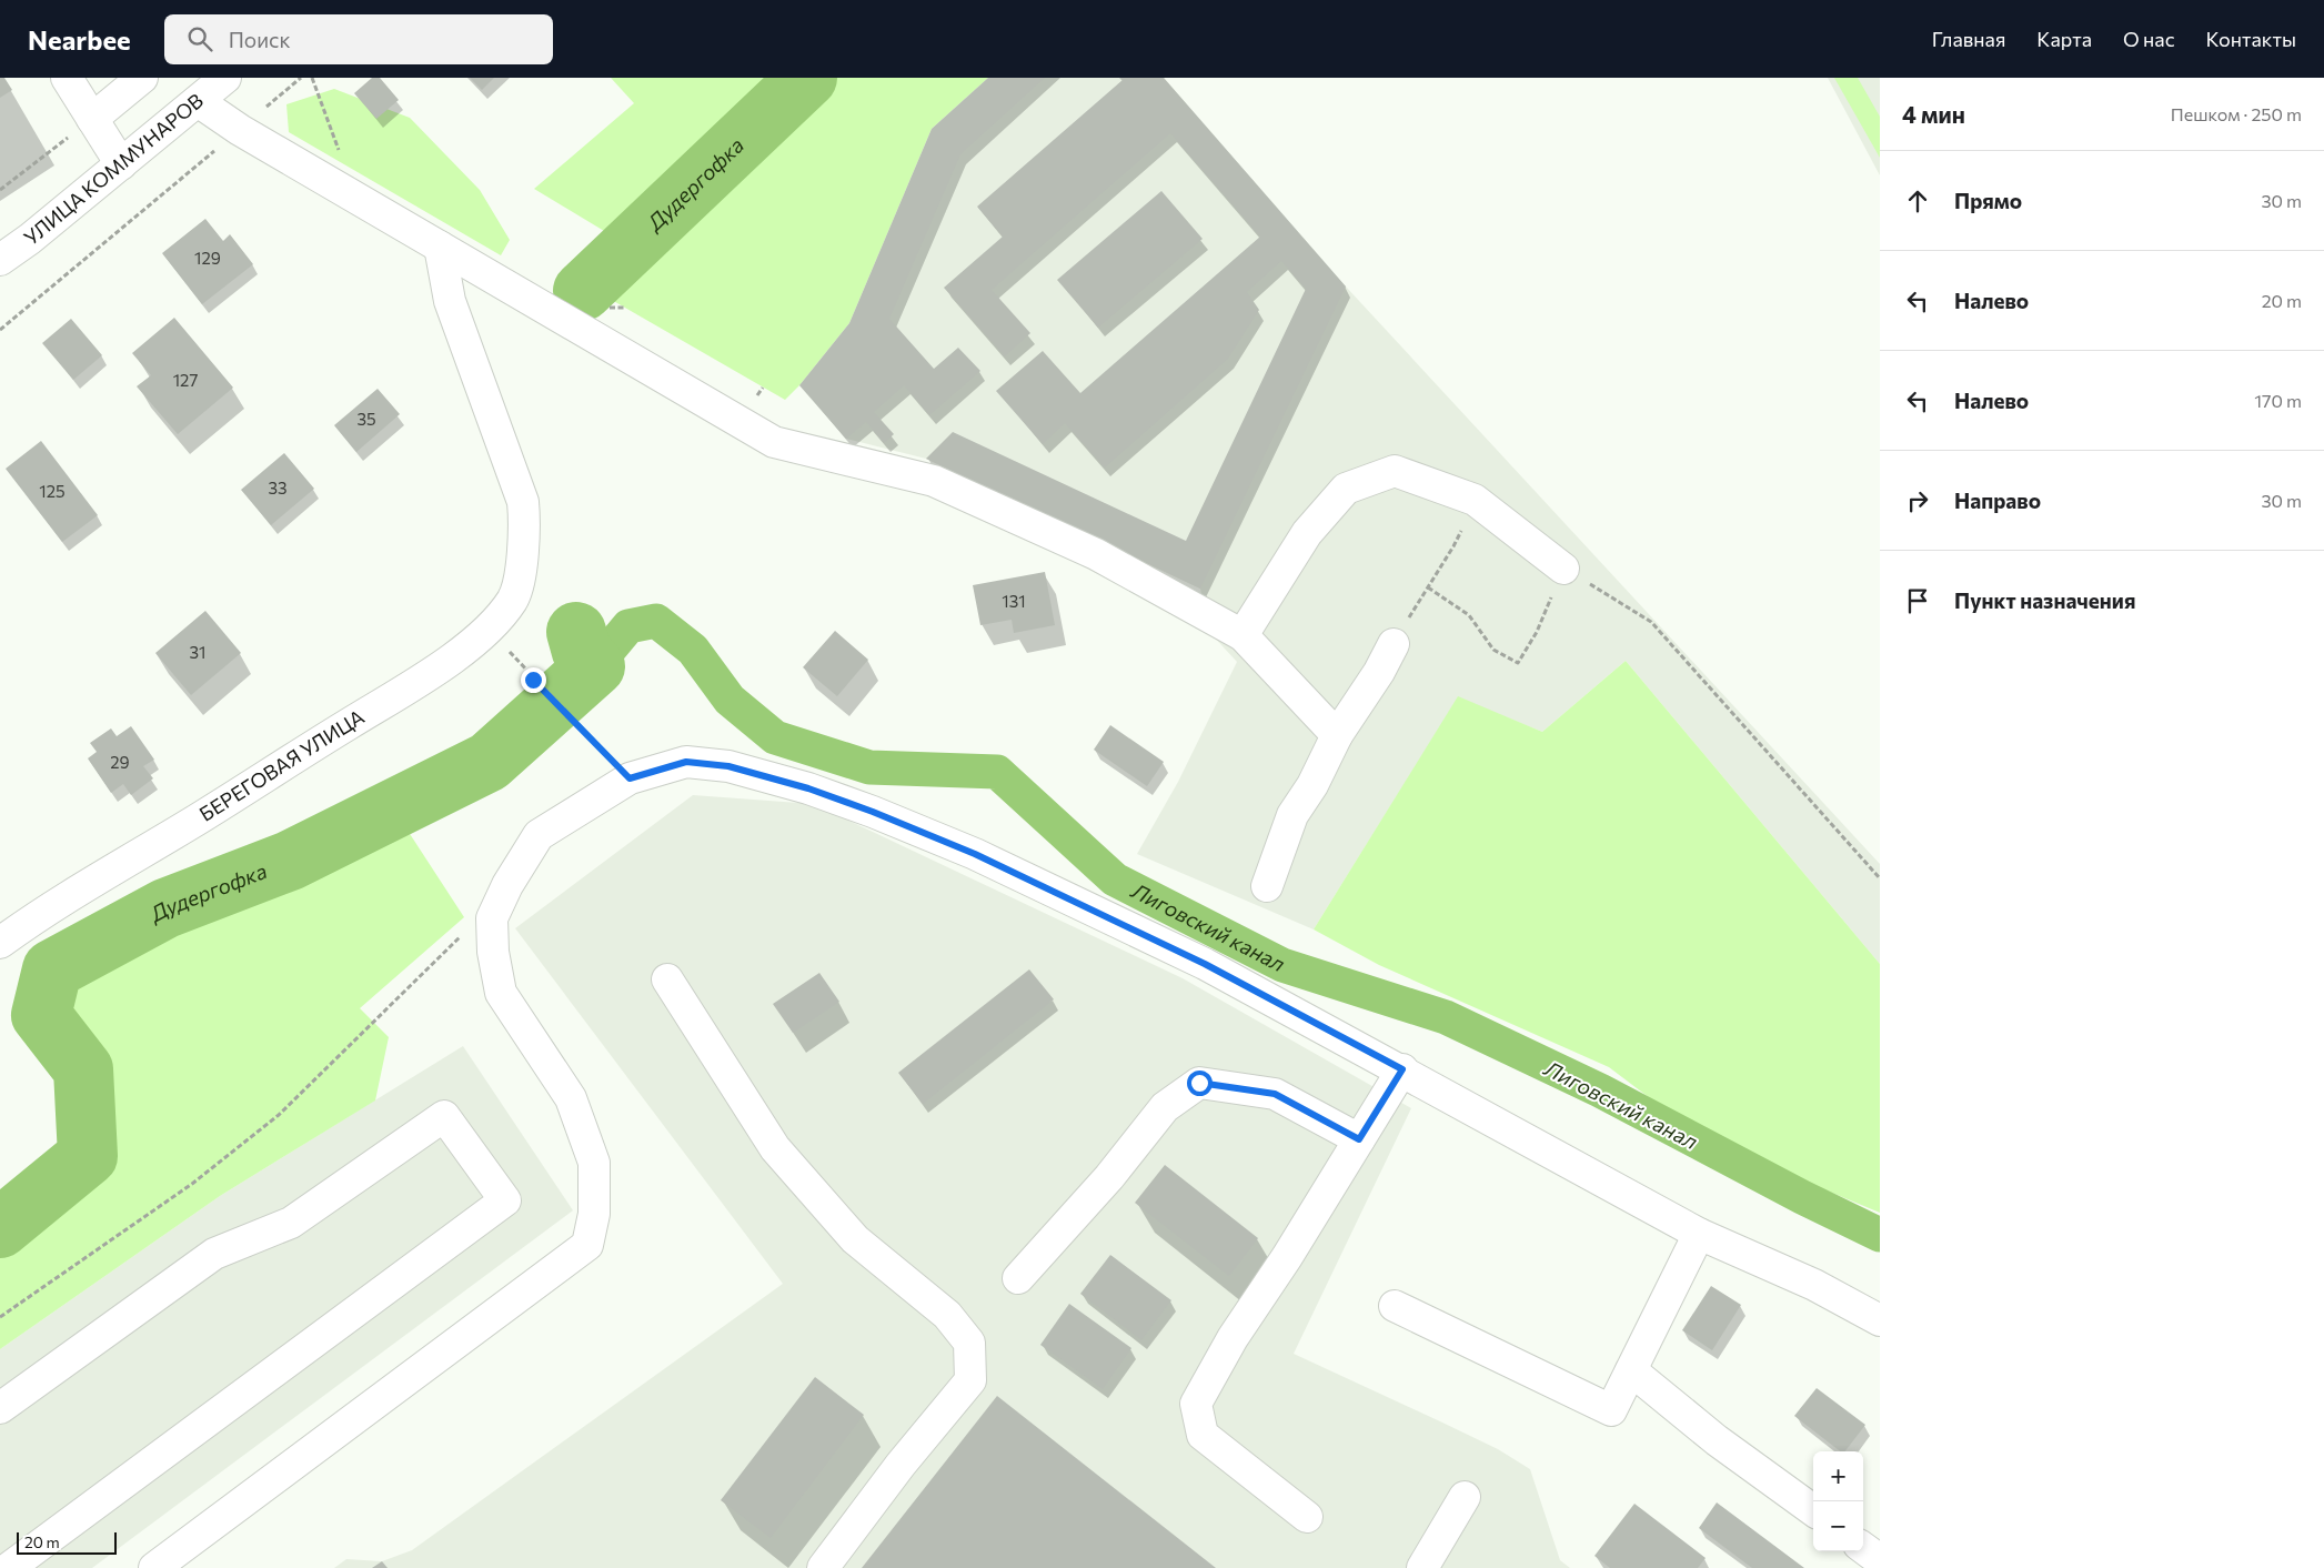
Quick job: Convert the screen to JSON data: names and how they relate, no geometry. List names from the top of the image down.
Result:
{
  "streets": {
    "street": ["УЛИЦА КОММУНАРОВ", "БЕРЕГОВАЯ УЛИЦА"]
  },
  "water": ["Дудергофка", "Лиговский канал"],
  "house_numbers": [
    "129",
    "127",
    "35",
    "33",
    "125",
    "131",
    "31",
    "29"
  ],
  "scale_bar": "20 m",
  "page": {
    "header": "Nearbee",
    "search": "Поиск",
    "nav": [
      "Главная",
      "Карта",
      "О нас",
      "Контакты"
    ],
    "heading": ["4 мин", "Пешком · 250 m"],
    "list": [
      ["Прямо", "30 m"],
      ["Налево", "20 m"],
      ["Налево", "170 m"],
      ["Направо", "30 m"],
      "Пункт назначения"
    ],
    "map_buttons": ["+", "−"],
    "scale": "20 m"
  }
}
